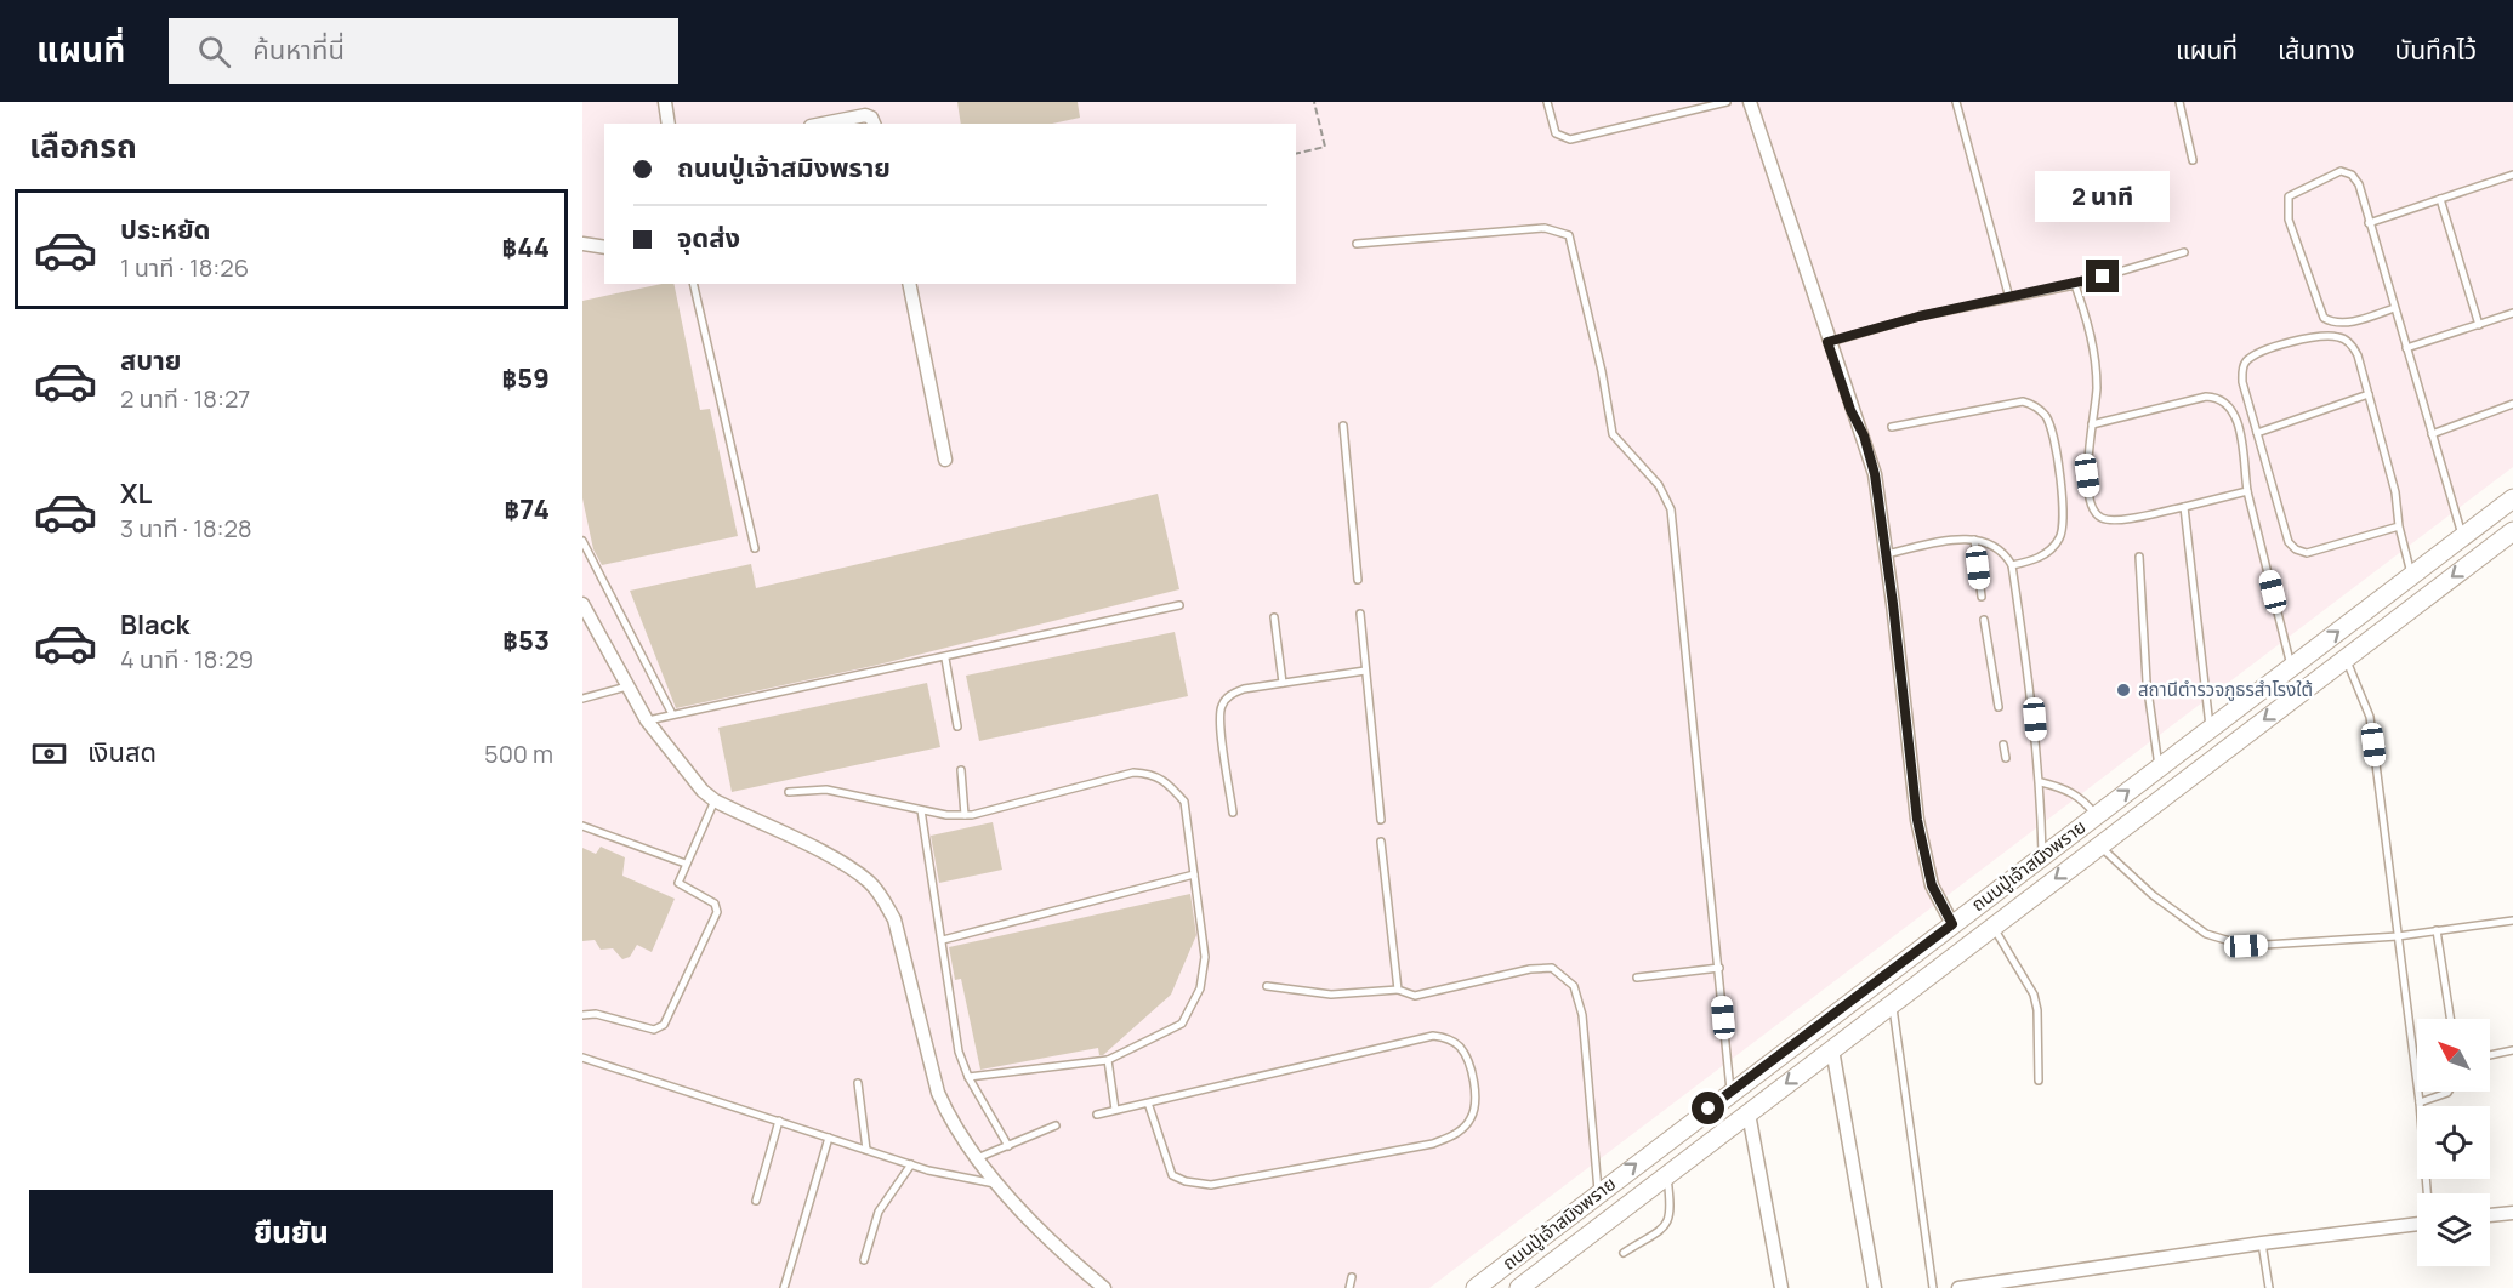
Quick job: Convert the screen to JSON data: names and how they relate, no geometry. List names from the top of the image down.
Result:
{
  "streets": {
    "main road": ["ถนนปู่เจ้าสมิงพราย"]
  },
  "places": ["สถานีตำรวจภูธรสำโรงใต้"],
  "north": "top left",
  "page": {
    "header": "แผนที่",
    "search": "ค้นหาที่นี่",
    "nav": ["แผนที่", "เส้นทาง", "บันทึกไว้"],
    "heading": "เลือกรถ",
    "banner": ["ถนนปู่เจ้าสมิงพราย", "จุดส่ง"],
    "bubble": "2 นาที",
    "list": [
      {
        "name": "ประหยัด",
        "note": "1 นาที · 18:26",
        "value": "฿44"
      },
      {
        "name": "สบาย",
        "note": "2 นาที · 18:27",
        "value": "฿59"
      },
      {
        "name": "XL",
        "note": "3 นาที · 18:28",
        "value": "฿74"
      },
      {
        "name": "Black",
        "note": "4 นาที · 18:29",
        "value": "฿53"
      }
    ],
    "pay": ["เงินสด", "500 m"],
    "buttons": "ยืนยัน"
  }
}
